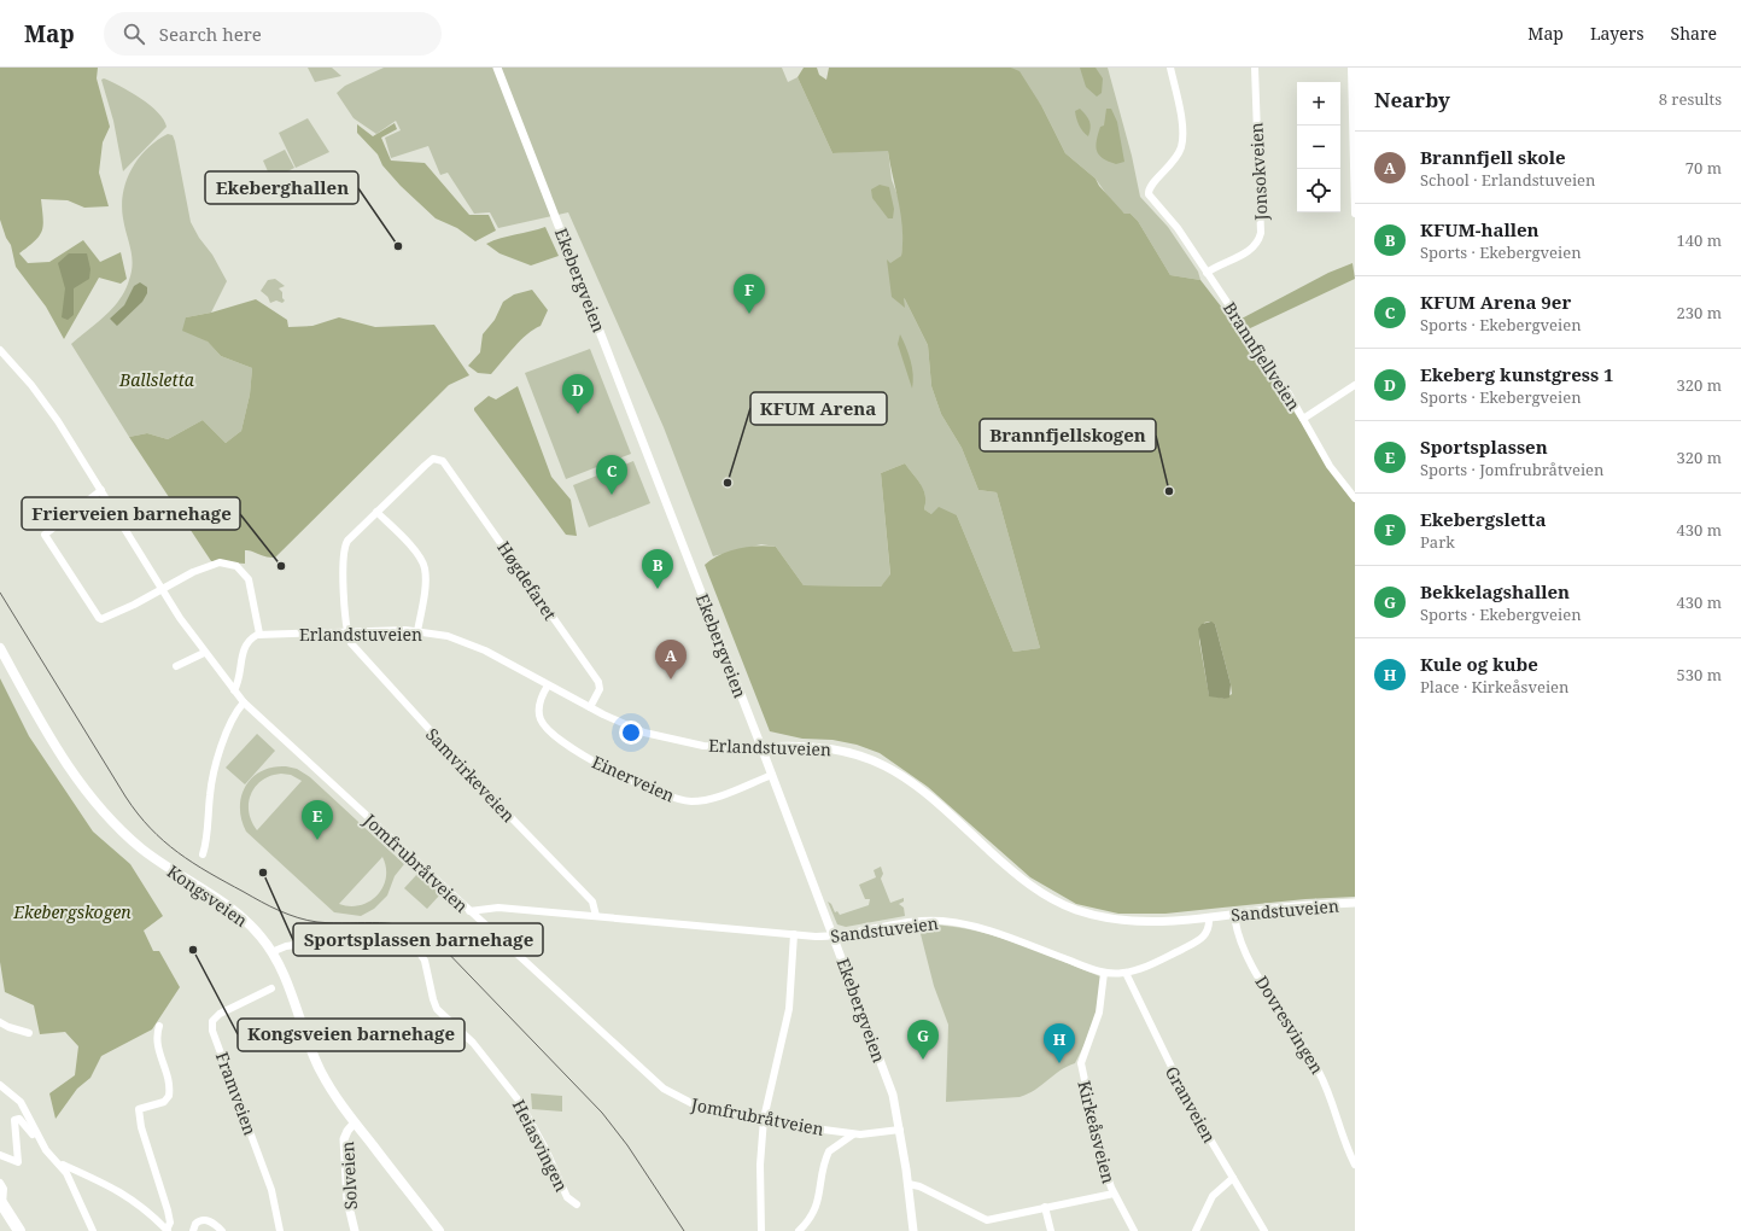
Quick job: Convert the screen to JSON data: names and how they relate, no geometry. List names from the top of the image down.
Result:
{
  "streets": {
    "main road": ["Kongsveien"],
    "street": [
      "Jonsokveien",
      "Ekebergveien",
      "Brannfjellveien",
      "Høgdefaret",
      "Erlandstuveien",
      "Samvirkeveien",
      "Einerveien",
      "Jomfrubråtveien",
      "Sandstuveien",
      "Dovresvingen",
      "Framveien",
      "Granveien",
      "Kirkeåsveien",
      "Heiasvingen",
      "Solveien"
    ]
  },
  "crossings": [
    ["Jonsokveien", "Brannfjellveien"],
    ["Ekebergveien", "Erlandstuveien"],
    ["Ekebergveien", "Einerveien"],
    ["Ekebergveien", "Jomfrubråtveien"],
    ["Ekebergveien", "Sandstuveien"],
    ["Høgdefaret", "Erlandstuveien"],
    ["Erlandstuveien", "Samvirkeveien"],
    ["Erlandstuveien", "Einerveien"],
    ["Erlandstuveien", "Sandstuveien"],
    ["Samvirkeveien", "Sandstuveien"],
    ["Jomfrubråtveien", "Sandstuveien"],
    ["Kongsveien", "Heiasvingen"],
    ["Kongsveien", "Solveien"],
    ["Sandstuveien", "Dovresvingen"],
    ["Sandstuveien", "Granveien"],
    ["Sandstuveien", "Kirkeåsveien"]
  ],
  "parks": ["Ballsletta", "Ekebergskogen"],
  "places": [
    "Ekeberghallen",
    "KFUM Arena",
    "Brannfjellskogen",
    "Frierveien barnehage",
    "Sportsplassen barnehage",
    "Kongsveien barnehage"
  ],
  "page": {
    "header": "Map",
    "search": "Search here",
    "nav": ["Map", "Layers", "Share"],
    "heading": ["Nearby", "8 results"],
    "map_buttons": ["+", "−"],
    "list": [
      {
        "mark": "A",
        "name": "Brannfjell skole",
        "note": "School · Erlandstuveien",
        "value": "70 m"
      },
      {
        "mark": "B",
        "name": "KFUM-hallen",
        "note": "Sports · Ekebergveien",
        "value": "140 m"
      },
      {
        "mark": "C",
        "name": "KFUM Arena 9er",
        "note": "Sports · Ekebergveien",
        "value": "230 m"
      },
      {
        "mark": "D",
        "name": "Ekeberg kunstgress 1",
        "note": "Sports · Ekebergveien",
        "value": "320 m"
      },
      {
        "mark": "E",
        "name": "Sportsplassen",
        "note": "Sports · Jomfrubråtveien",
        "value": "320 m"
      },
      {
        "mark": "F",
        "name": "Ekebergsletta",
        "note": "Park",
        "value": "430 m"
      },
      {
        "mark": "G",
        "name": "Bekkelagshallen",
        "note": "Sports · Ekebergveien",
        "value": "430 m"
      },
      {
        "mark": "H",
        "name": "Kule og kube",
        "note": "Place · Kirkeåsveien",
        "value": "530 m"
      }
    ],
    "pins": [
      "F",
      "D",
      "C",
      "B",
      "A",
      "E",
      "G",
      "H"
    ]
  }
}
